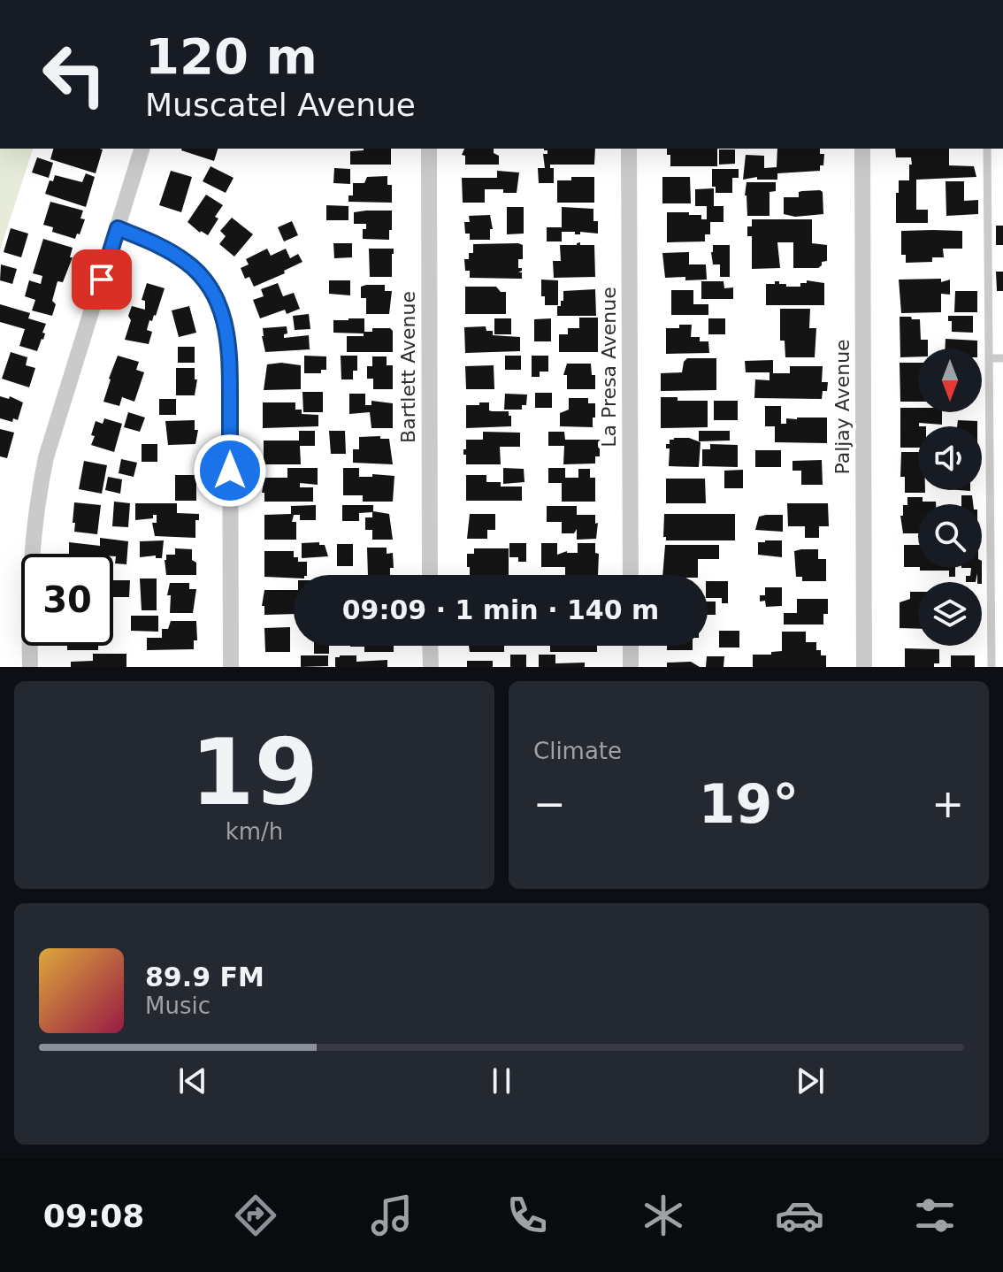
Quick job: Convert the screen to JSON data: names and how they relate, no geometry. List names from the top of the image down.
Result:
{
  "streets": {
    "street": ["Bartlett Avenue", "La Presa Avenue", "Paljay Avenue"]
  },
  "north": "bottom",
  "page": {
    "turn": ["120 m", "Muscatel Avenue"],
    "limit": "30",
    "trip": "09:09 · 1 min · 140 m",
    "tile": [
      ["19", "km/h"],
      "Climate"
    ],
    "heat": ["−", "19°", "+"],
    "song": ["89.9 FM", "Music"],
    "tabs": "09:08"
  }
}
